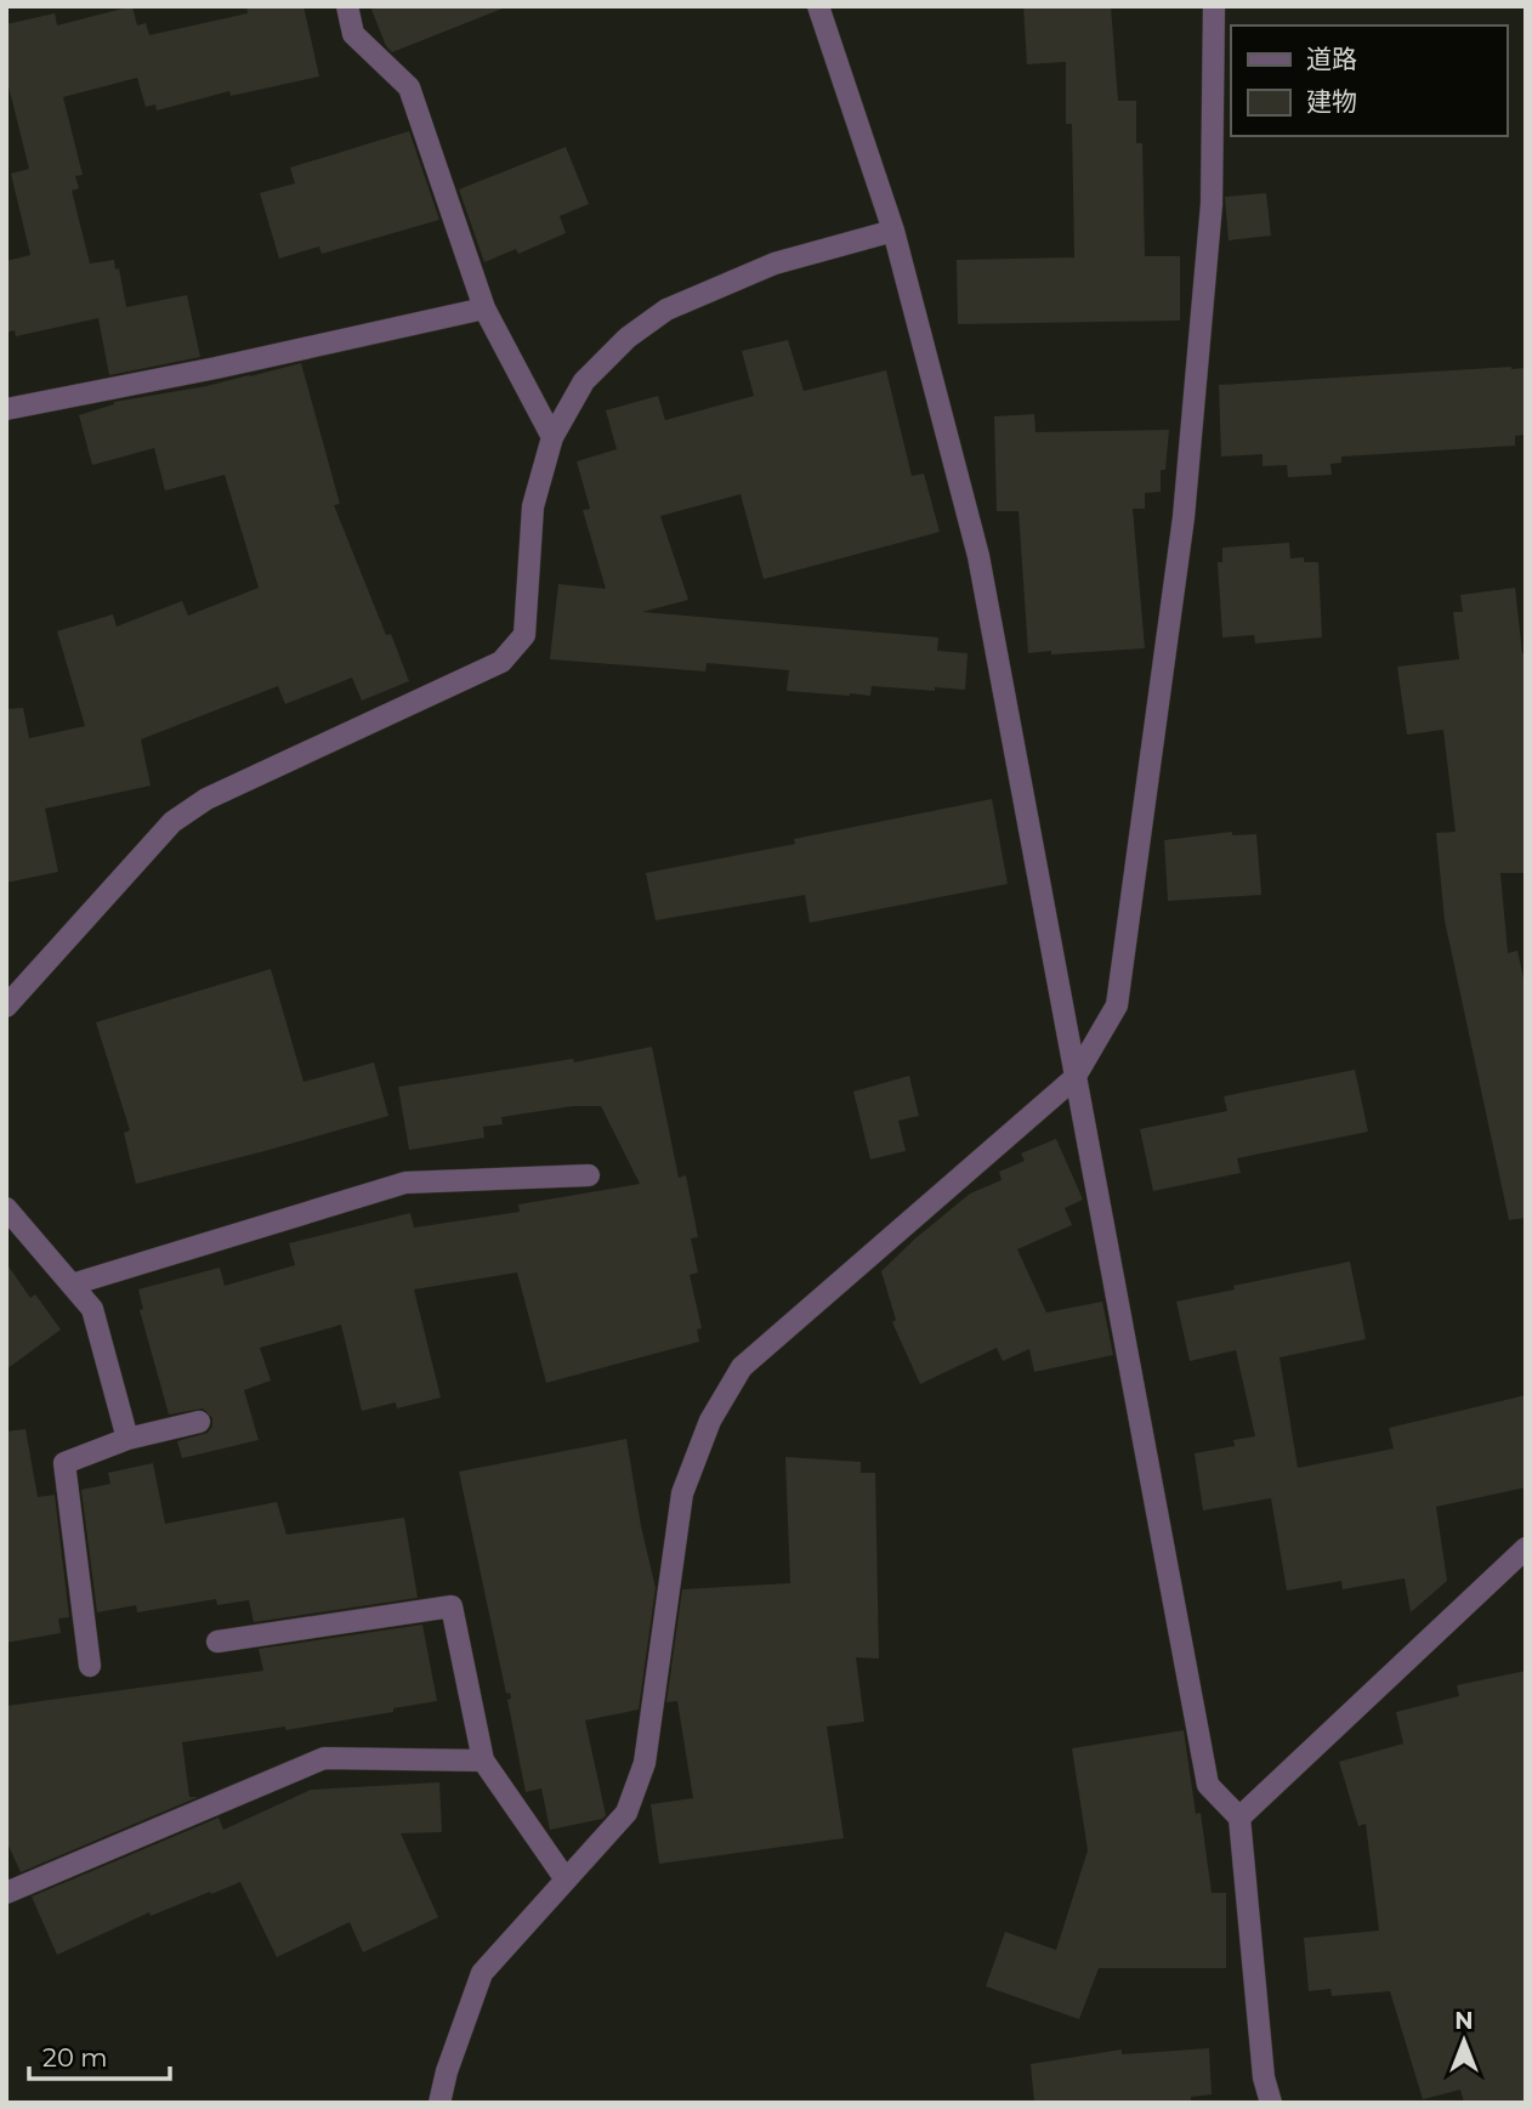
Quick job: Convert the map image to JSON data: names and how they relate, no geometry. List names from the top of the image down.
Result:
{
  "legend": ["道路", "建物"],
  "scale_bar": "20 m",
  "north": "top"
}
